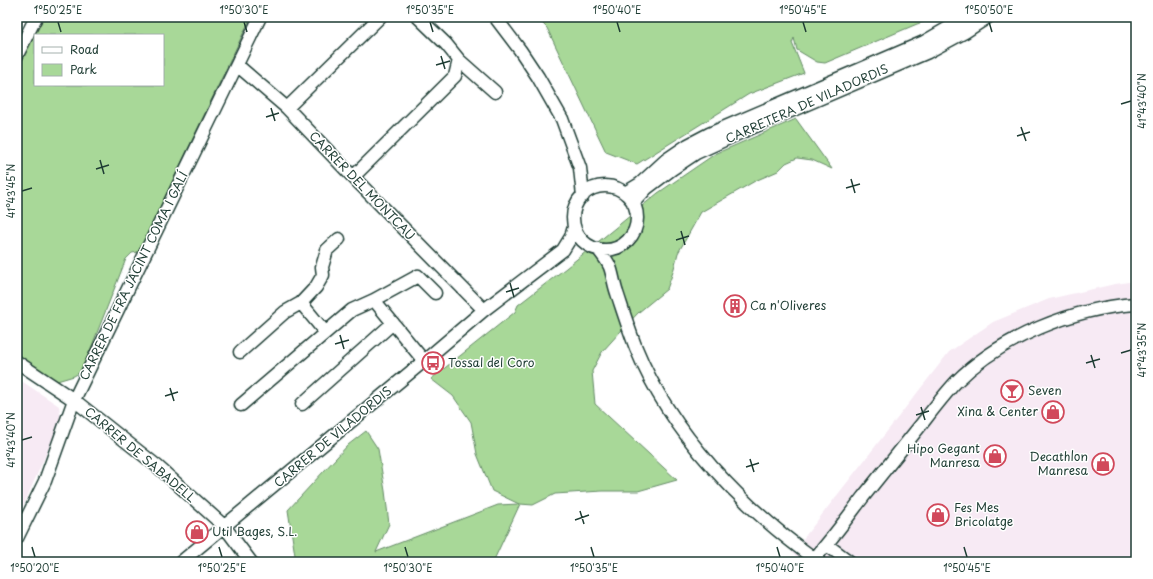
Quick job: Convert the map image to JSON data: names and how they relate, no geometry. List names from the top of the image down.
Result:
{
  "streets": {
    "street": [
      "CARRETERA DE VILADORDIS",
      "CARRER DEL MONTCAU",
      "CARRER DE FRA JACINT COMA I GALÍ",
      "CARRER DE VILADORDIS",
      "CARRER DE SABADELL"
    ]
  },
  "crossings": [
    ["CARRER DEL MONTCAU", "CARRER DE FRA JACINT COMA I GALÍ"],
    ["CARRER DEL MONTCAU", "CARRER DE VILADORDIS"],
    ["CARRER DE FRA JACINT COMA I GALÍ", "CARRER DE SABADELL"],
    ["CARRER DE VILADORDIS", "CARRER DE SABADELL"]
  ],
  "places": {
    "building": ["Ca n'Oliveres"],
    "bus stop": ["Tossal del Coro"],
    "bar": ["Seven"],
    "shop": [
      "Xina & Center",
      "Hipo Gegant Manresa",
      "Decathlon Manresa",
      "Fes Mes Bricolatge",
      "Util Bages, S.L."
    ]
  },
  "legend": ["Road", "Park"],
  "coordinates": [
    "1°50'25\"E",
    "1°50'30\"E",
    "1°50'35\"E",
    "1°50'40\"E",
    "1°50'45\"E",
    "1°50'50\"E",
    "41°43'40\"N",
    "41°43'45\"N",
    "41°43'35\"N",
    "1°50'20\"E"
  ]
}
